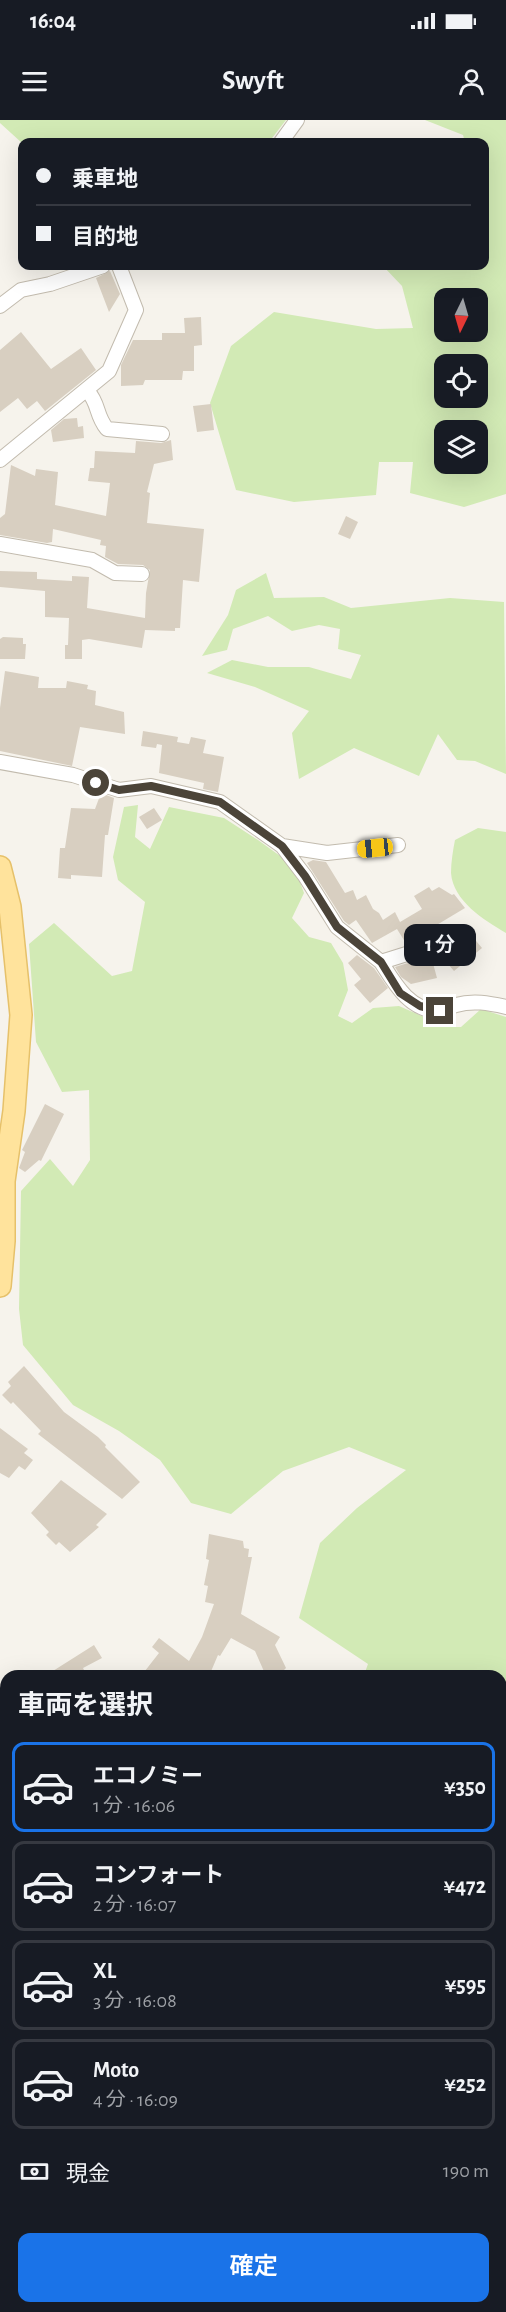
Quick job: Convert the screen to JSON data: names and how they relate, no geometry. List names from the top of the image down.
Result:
{
  "north": "bottom",
  "page": {
    "status": "16:04",
    "header": "Swyft",
    "banner": ["乗車地", "目的地"],
    "bubble": "1 分",
    "heading": "車両を選択",
    "list": [
      {
        "name": "エコノミー",
        "note": "1 分 · 16:06",
        "value": "¥350"
      },
      {
        "name": "コンフォート",
        "note": "2 分 · 16:07",
        "value": "¥472"
      },
      {
        "name": "XL",
        "note": "3 分 · 16:08",
        "value": "¥595"
      },
      {
        "name": "Moto",
        "note": "4 分 · 16:09",
        "value": "¥252"
      }
    ],
    "pay": ["現金", "190 m"],
    "buttons": "確定"
  }
}
